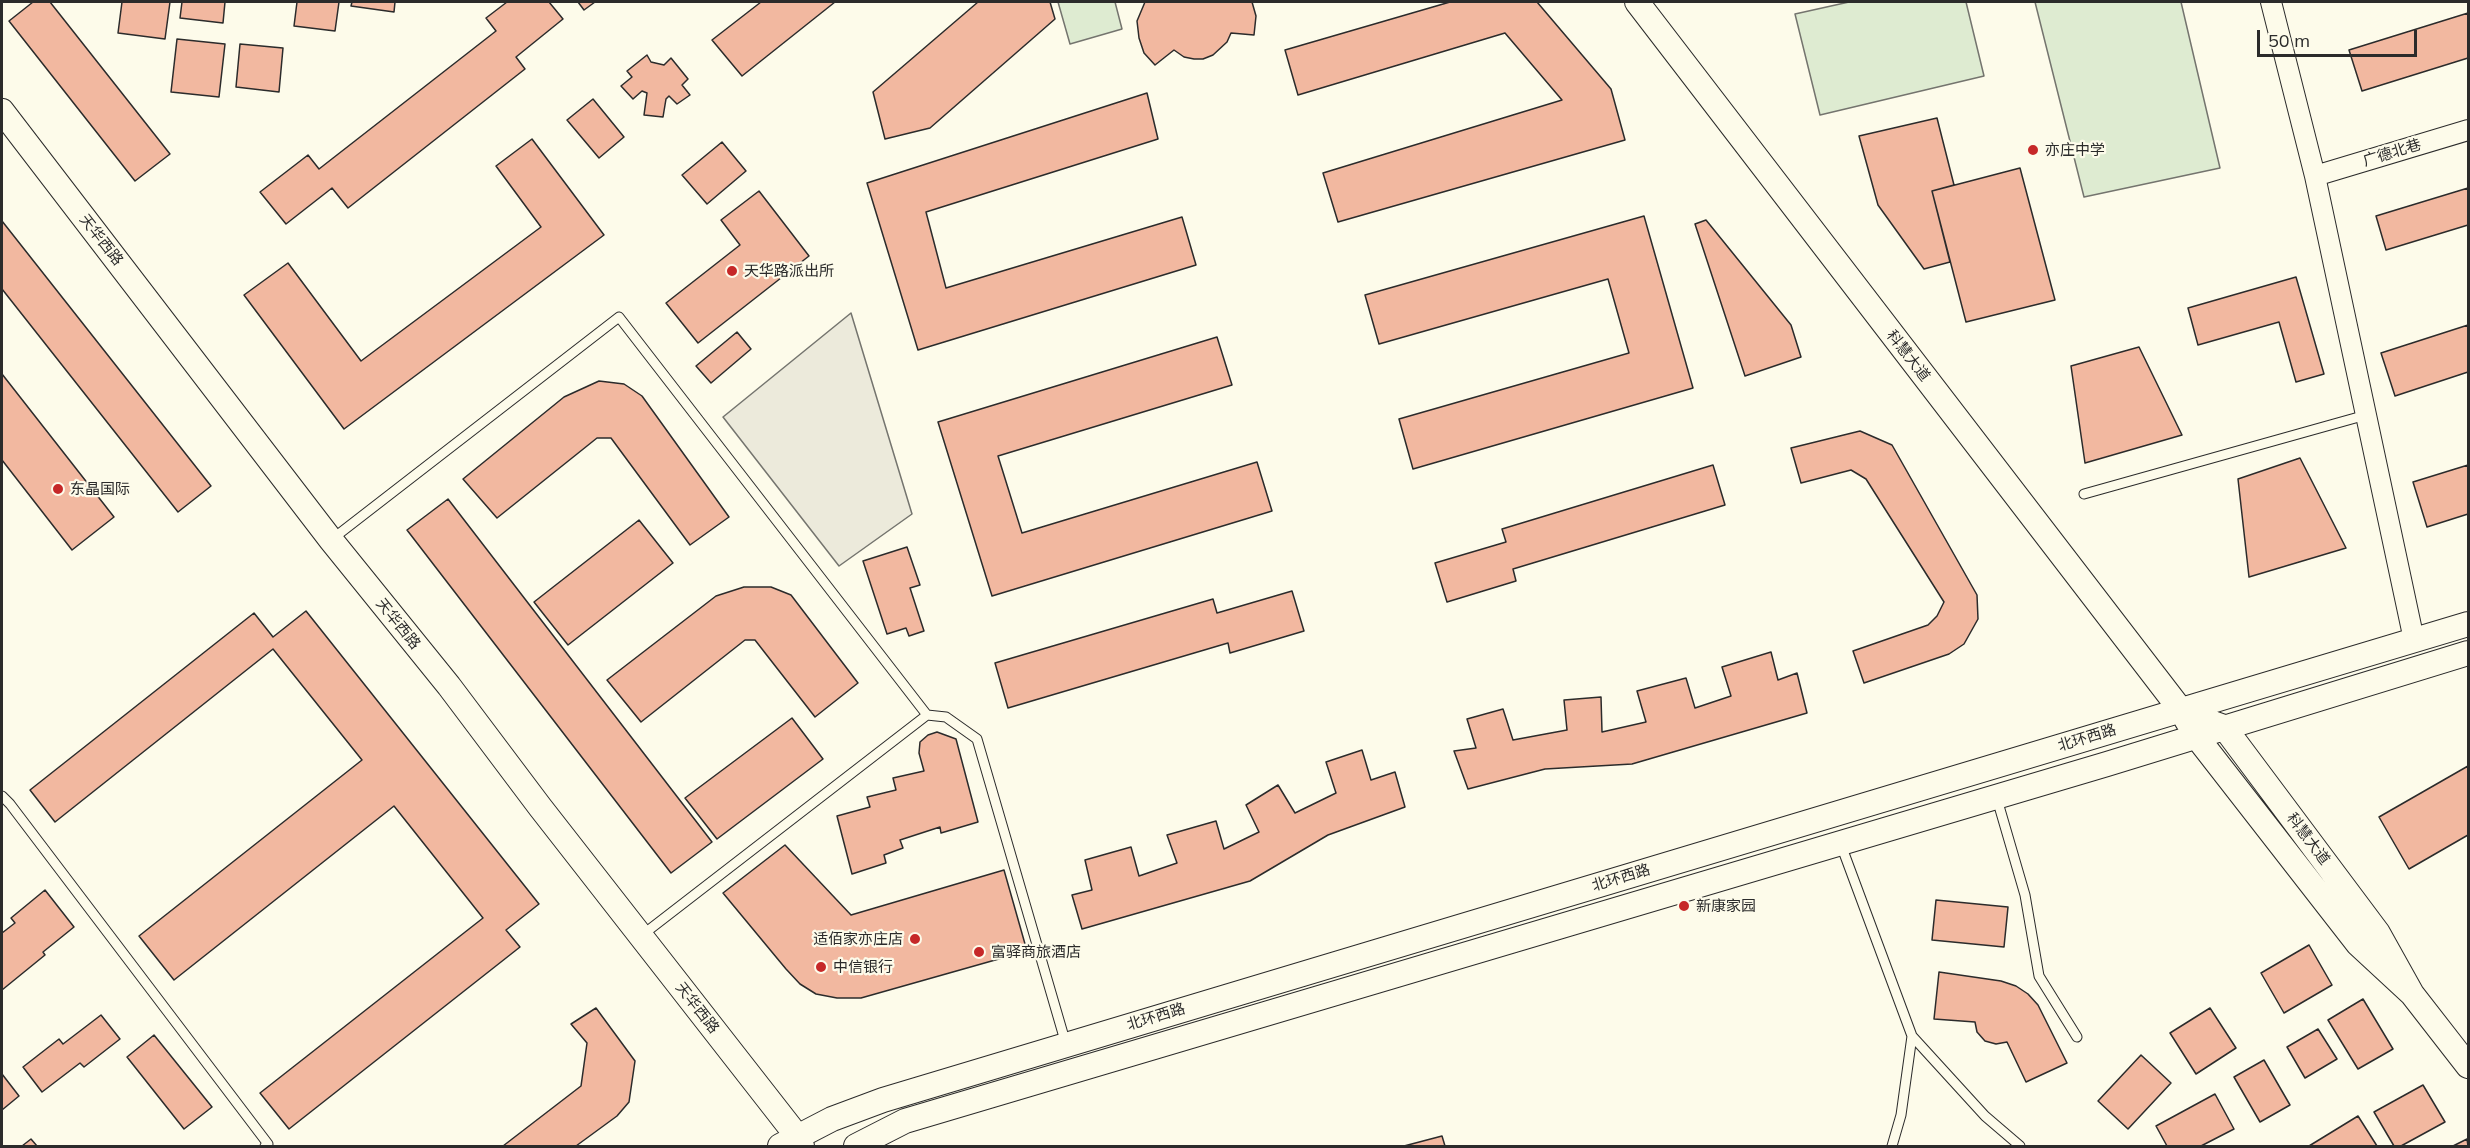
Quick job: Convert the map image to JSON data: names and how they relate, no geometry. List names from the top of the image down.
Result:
{
  "streets": {
    "street": [
      "广德北巷",
      "天华西路",
      "科慧大道",
      "北环西路"
    ]
  },
  "crossings": [
    ["天华西路", "北环西路"],
    ["科慧大道", "北环西路"]
  ],
  "places": [
    "亦庄中学",
    "天华路派出所",
    "东晶国际",
    "新康家园",
    "适佰家亦庄店",
    "富驿商旅酒店",
    "中信银行"
  ],
  "scale_bar": "50 m"
}
